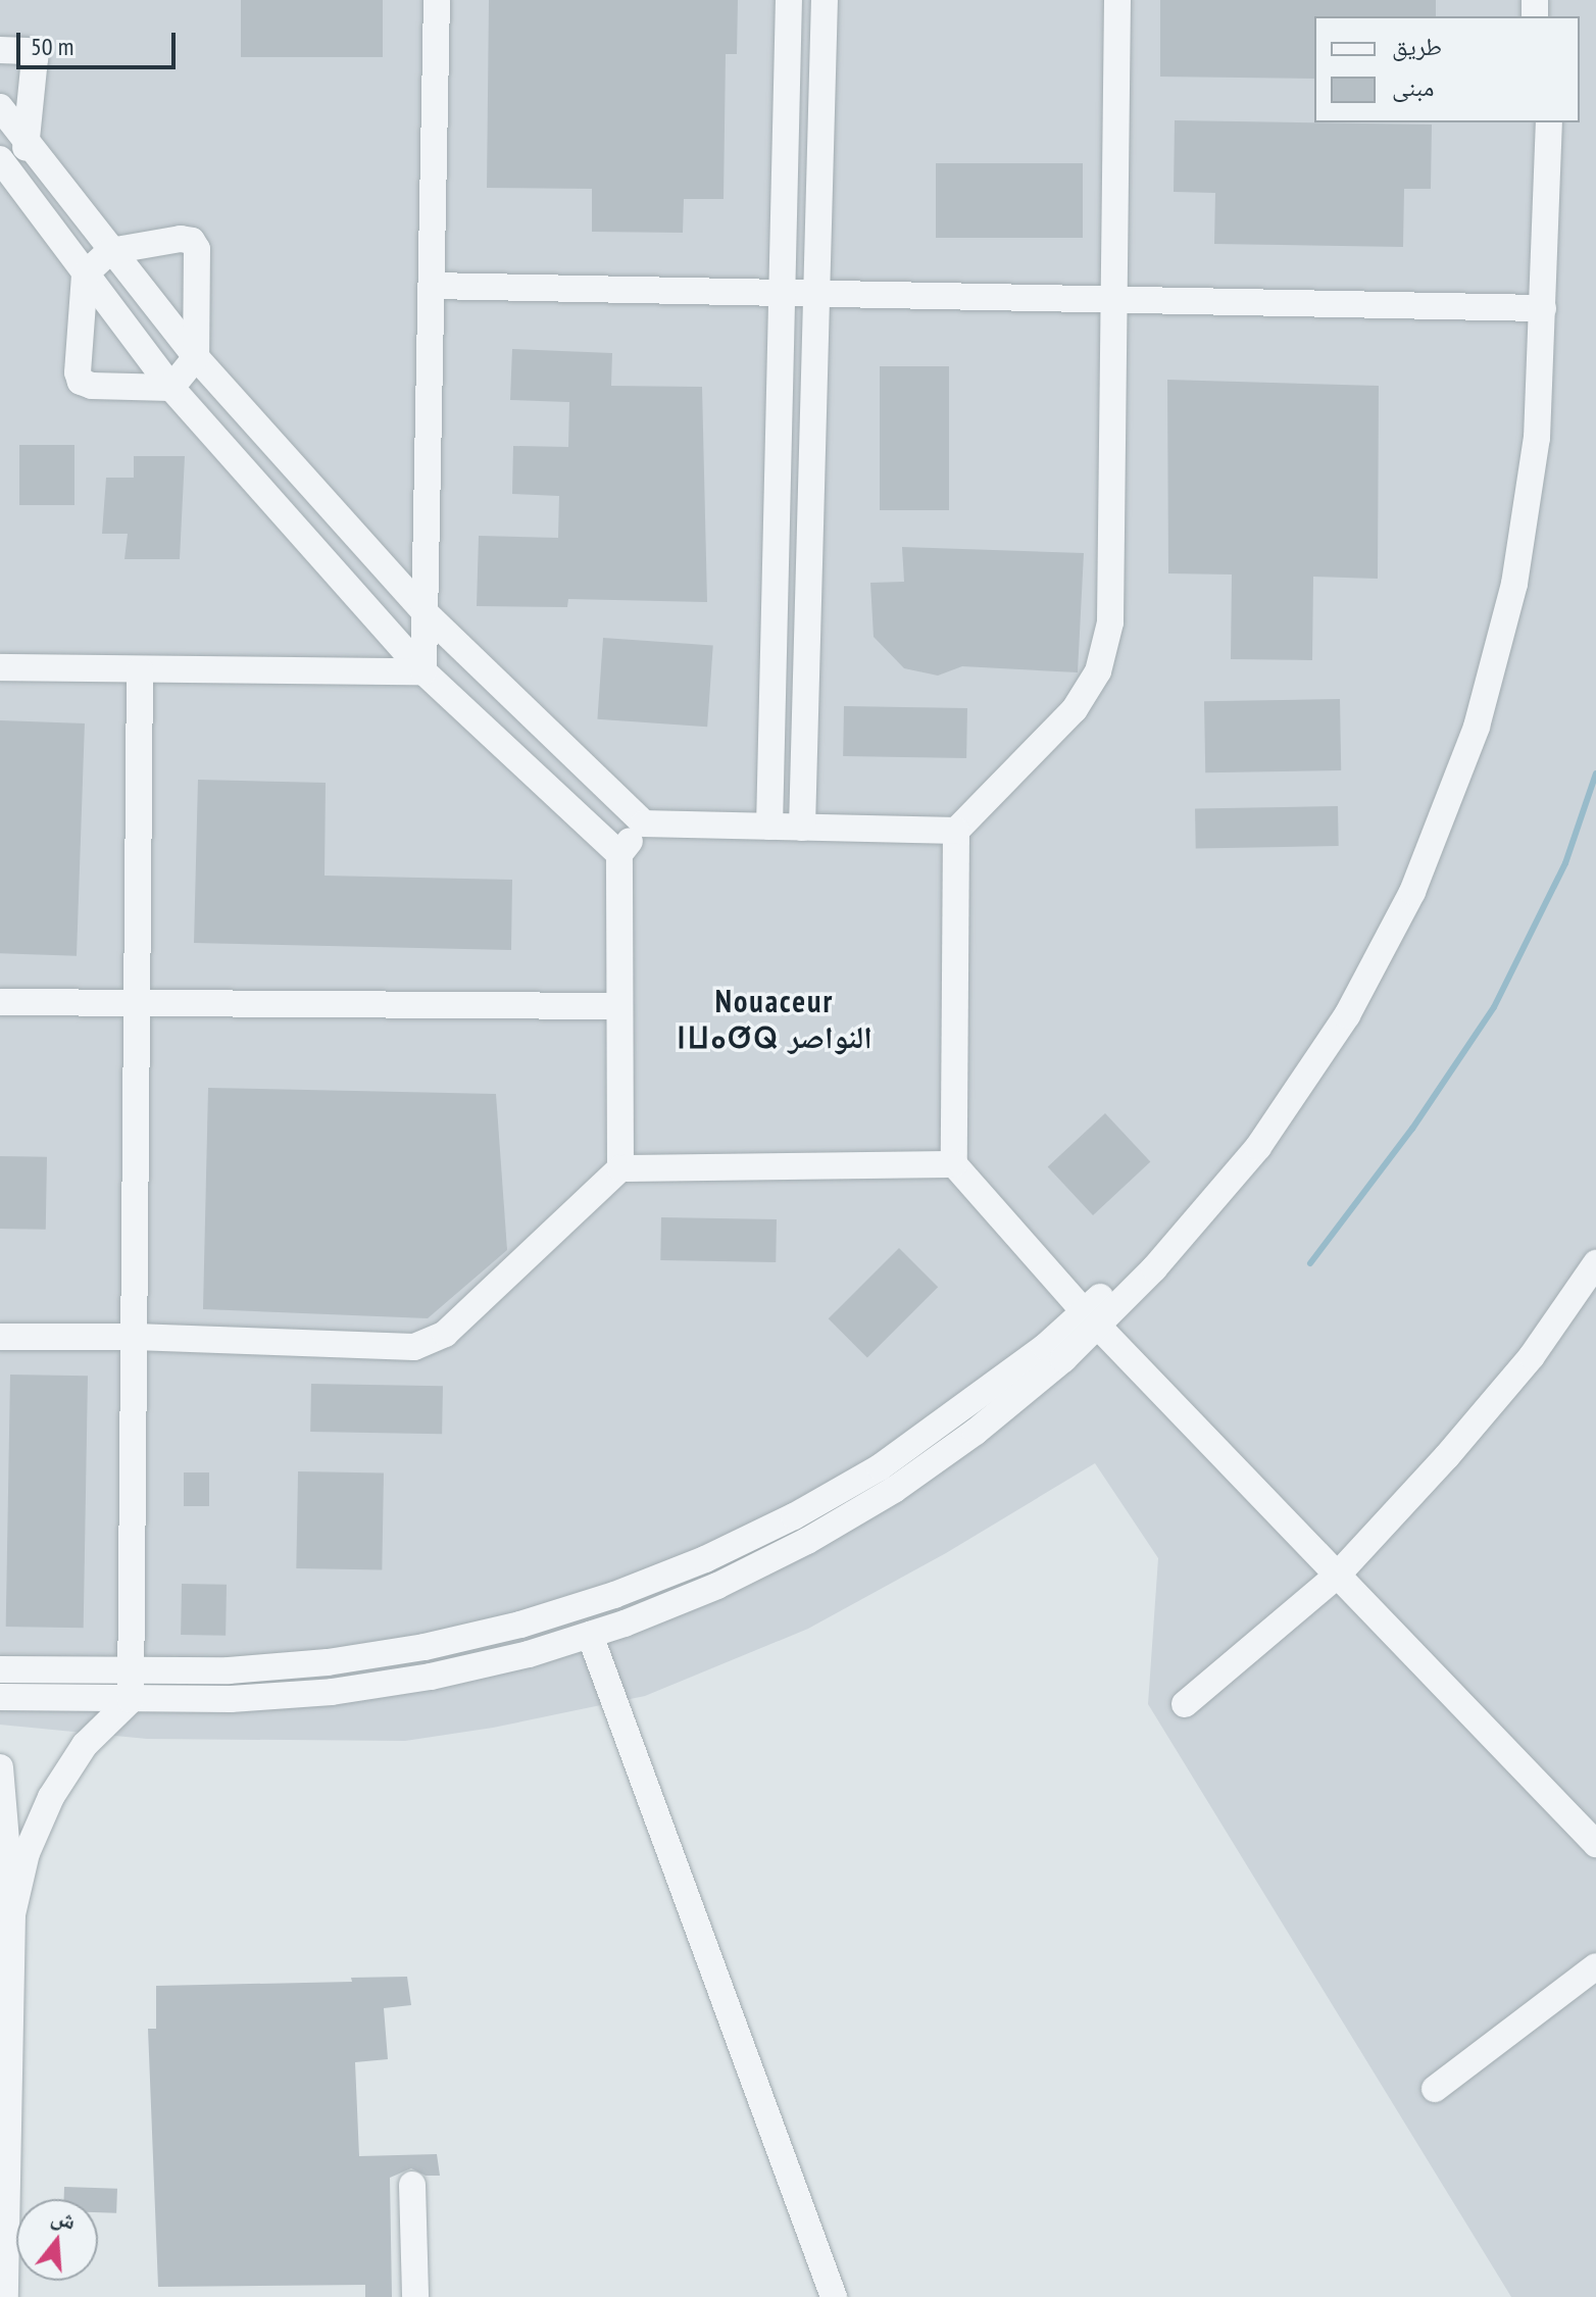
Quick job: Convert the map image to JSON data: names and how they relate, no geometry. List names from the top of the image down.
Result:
{
  "districts": ["Nouaceur ⵏⵡⴰⵚⵕ النواصر"],
  "legend": ["طريق", "مبنى"],
  "scale_bar": "50 m",
  "north": "top"
}
